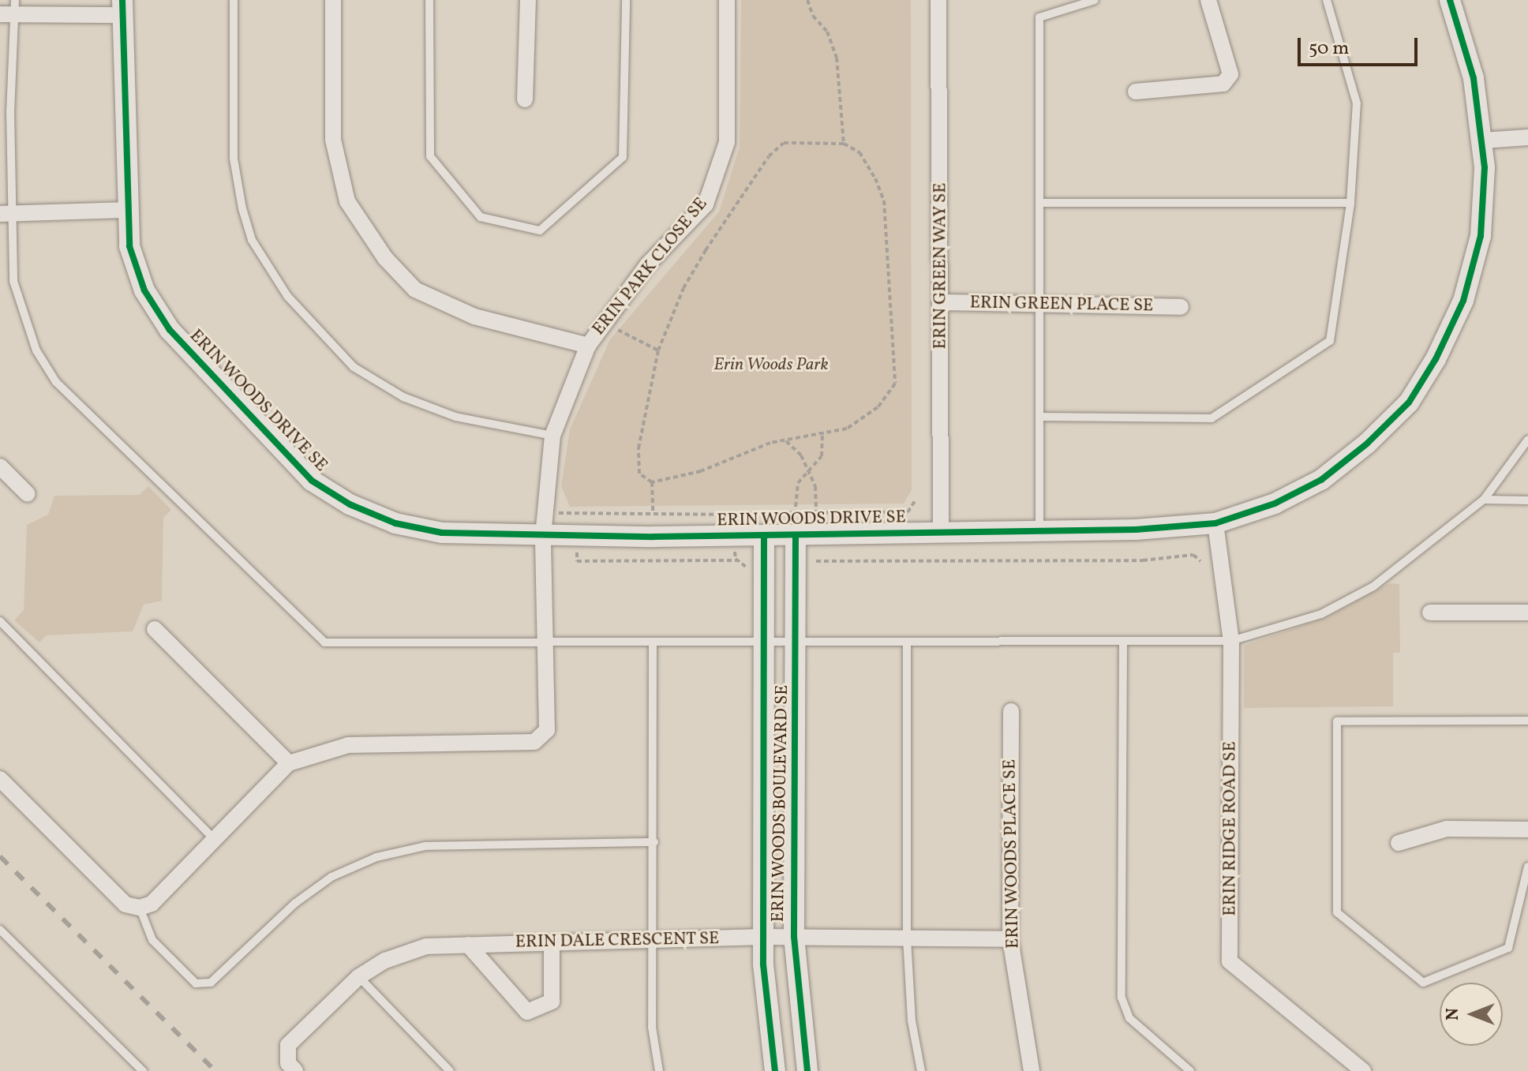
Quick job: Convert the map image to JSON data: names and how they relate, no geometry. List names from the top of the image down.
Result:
{
  "streets": {
    "street": [
      "ERIN GREEN WAY SE",
      "ERIN PARK CLOSE SE",
      "ERIN GREEN PLACE SE",
      "ERIN WOODS DRIVE SE",
      "ERIN WOODS BOULEVARD SE",
      "ERIN RIDGE ROAD SE",
      "ERIN WOODS PLACE SE",
      "ERIN DALE CRESCENT SE"
    ]
  },
  "crossings": [
    ["ERIN GREEN WAY SE", "ERIN GREEN PLACE SE"],
    ["ERIN GREEN WAY SE", "ERIN WOODS DRIVE SE"],
    ["ERIN PARK CLOSE SE", "ERIN WOODS DRIVE SE"],
    ["ERIN WOODS DRIVE SE", "ERIN WOODS BOULEVARD SE"],
    ["ERIN WOODS DRIVE SE", "ERIN RIDGE ROAD SE"],
    ["ERIN WOODS BOULEVARD SE", "ERIN DALE CRESCENT SE"],
    ["ERIN WOODS PLACE SE", "ERIN DALE CRESCENT SE"]
  ],
  "parks": ["Erin Woods Park"],
  "scale_bar": "50 m",
  "north": "left"
}
